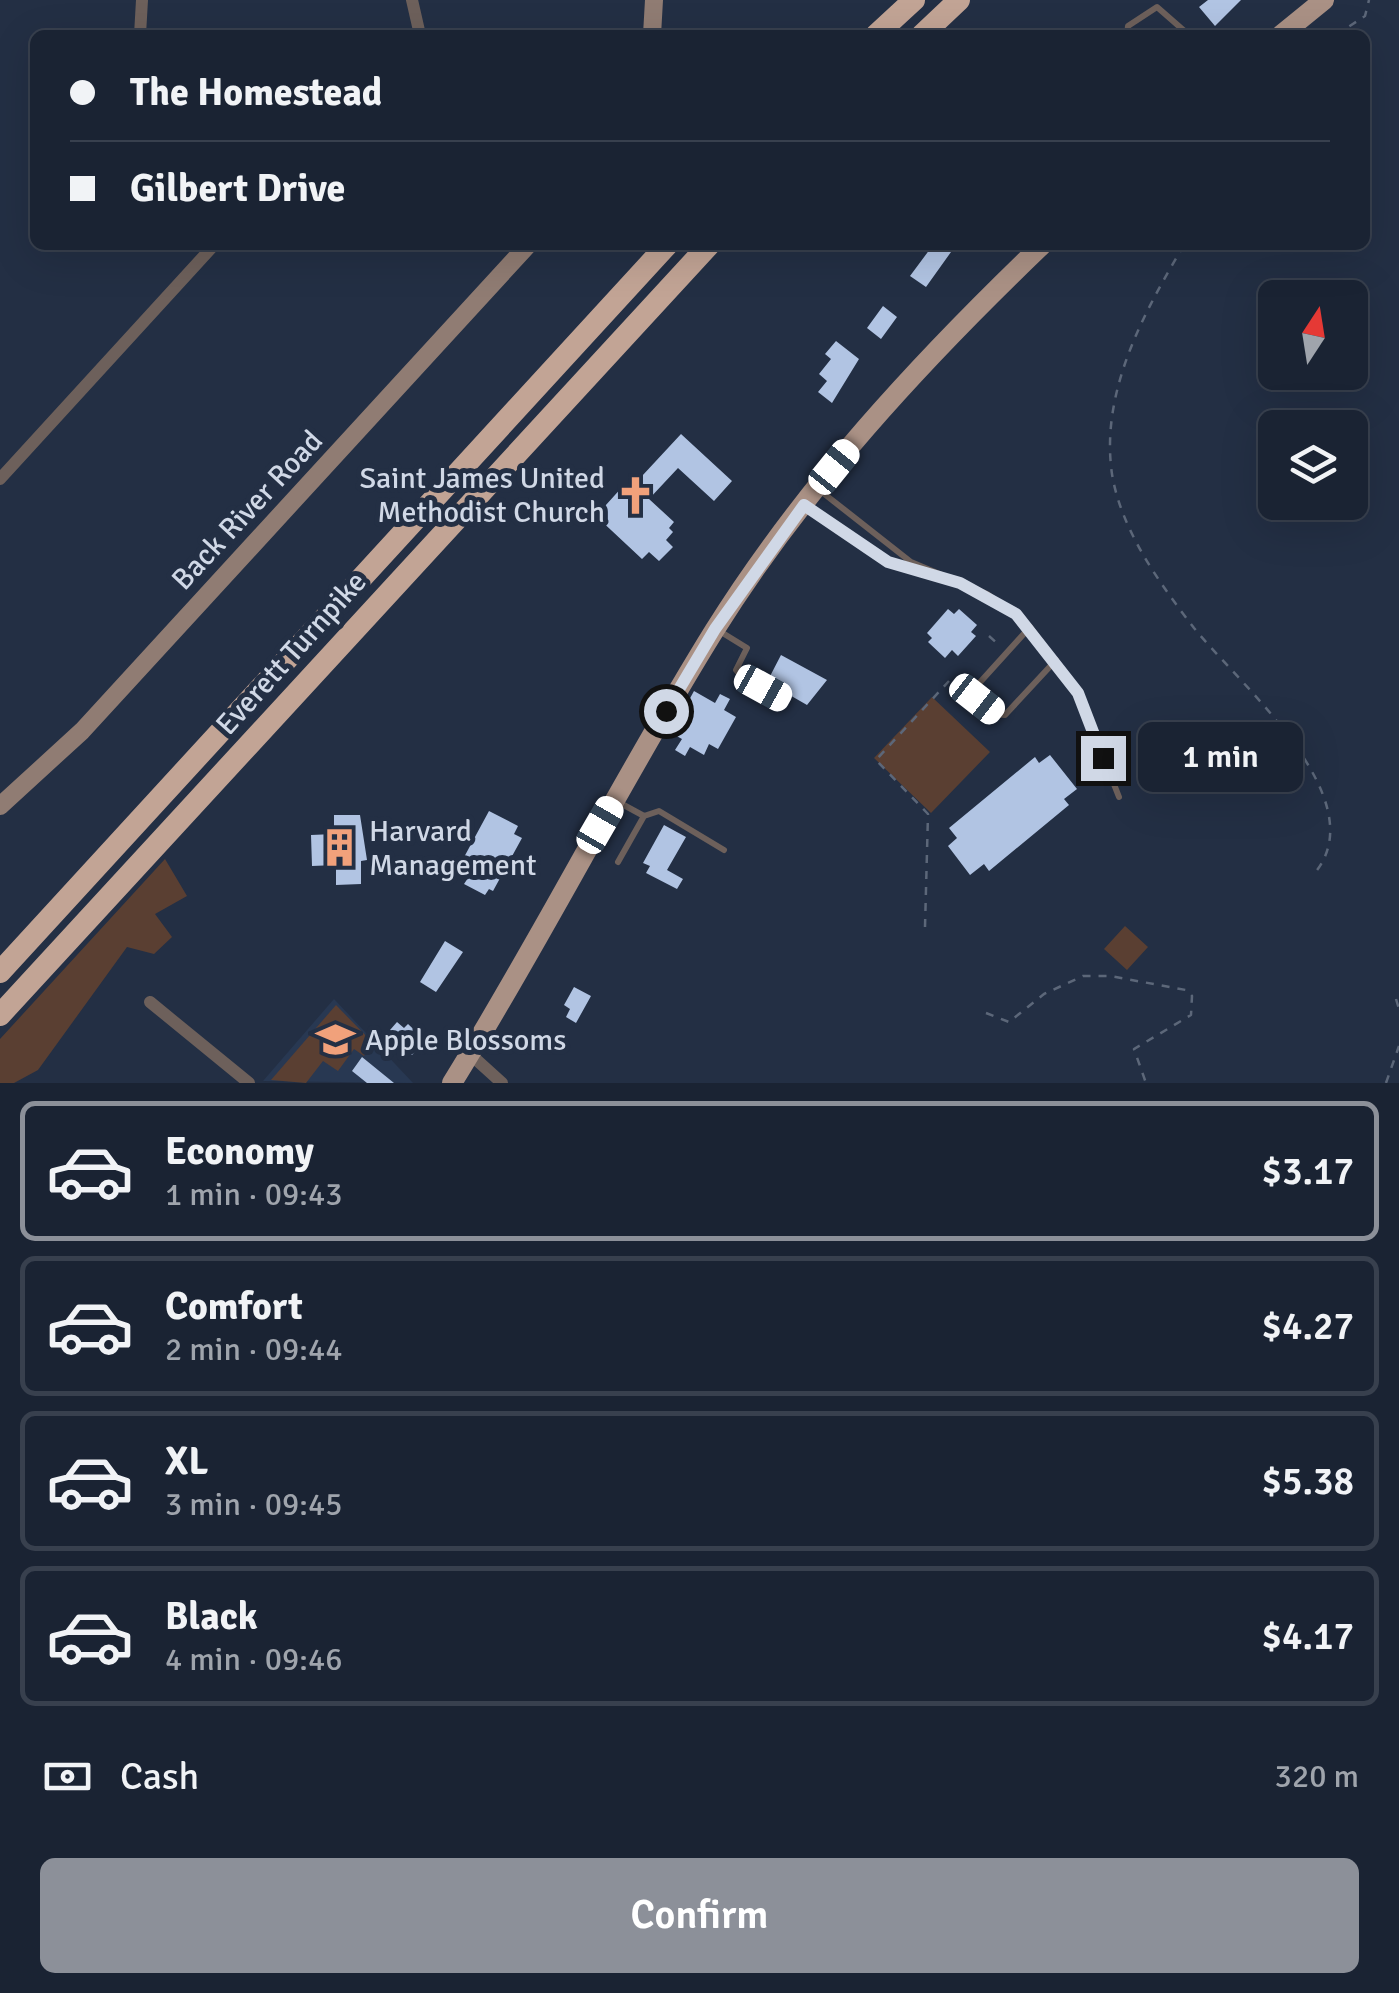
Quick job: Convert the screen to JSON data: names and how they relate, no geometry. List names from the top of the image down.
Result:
{
  "streets": {
    "highway": ["Everett Turnpike"],
    "street": ["Back River Road"]
  },
  "places": {
    "church": ["Saint James United Methodist Church"],
    "building": ["Harvard Management"],
    "school or university": ["Apple Blossoms"]
  },
  "north": "top",
  "page": {
    "banner": ["The Homestead", "Gilbert Drive"],
    "bubble": "1 min",
    "list": [
      {
        "name": "Economy",
        "note": "1 min · 09:43",
        "value": "$3.17"
      },
      {
        "name": "Comfort",
        "note": "2 min · 09:44",
        "value": "$4.27"
      },
      {
        "name": "XL",
        "note": "3 min · 09:45",
        "value": "$5.38"
      },
      {
        "name": "Black",
        "note": "4 min · 09:46",
        "value": "$4.17"
      }
    ],
    "pay": ["Cash", "320 m"],
    "buttons": "Confirm"
  }
}
